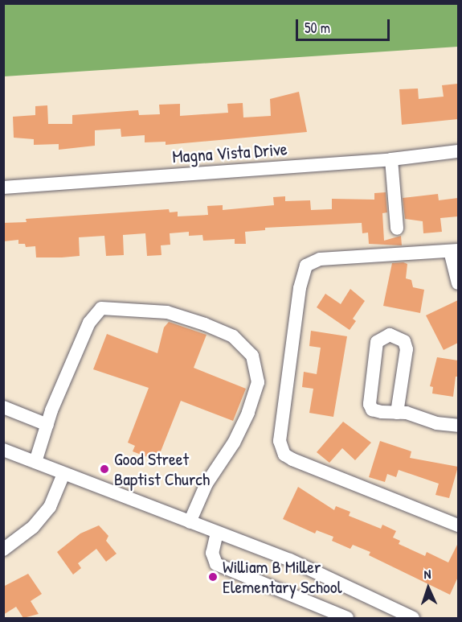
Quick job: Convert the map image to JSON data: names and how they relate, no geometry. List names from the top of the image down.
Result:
{
  "streets": {
    "street": ["Magna Vista Drive"]
  },
  "places": ["Good Street Baptist Church", "William B Miller Elementary School"],
  "scale_bar": "50 m",
  "north": "top"
}
